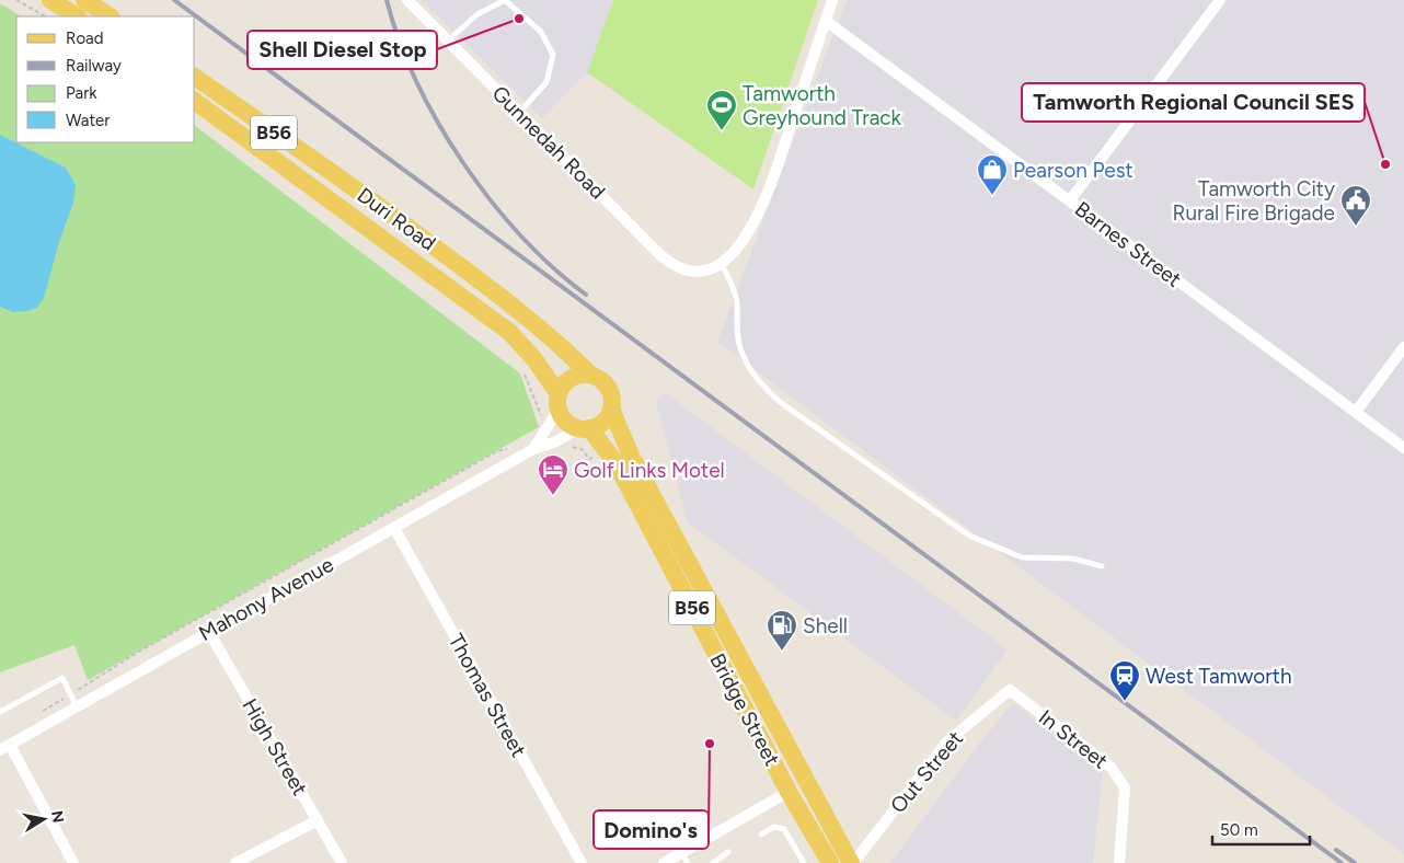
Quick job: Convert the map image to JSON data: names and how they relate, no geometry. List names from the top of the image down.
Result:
{
  "streets": {
    "main road": ["B56", "Duri Road", "Bridge Street"],
    "street": [
      "Gunnedah Road",
      "Barnes Street",
      "Mahony Avenue",
      "Thomas Street",
      "In Street",
      "High Street",
      "Out Street"
    ]
  },
  "crossings": [
    ["B56", "Duri Road"],
    ["B56", "Mahony Avenue"],
    ["B56", "Bridge Street"],
    ["Duri Road", "Mahony Avenue"],
    ["Duri Road", "Bridge Street"],
    ["Mahony Avenue", "Thomas Street"],
    ["Mahony Avenue", "Bridge Street"],
    ["Mahony Avenue", "High Street"],
    ["Bridge Street", "Out Street"],
    ["In Street", "Out Street"]
  ],
  "places": {
    "other": ["Shell Diesel Stop", "Tamworth Regional Council SES", "Domino's"],
    "sports": ["Tamworth Greyhound Track"],
    "shop": ["Pearson Pest"],
    "public building": ["Tamworth City Rural Fire Brigade"],
    "hotel": ["Golf Links Motel"],
    "fuel station": ["Shell"],
    "station": ["West Tamworth"]
  },
  "legend": [
    "Road",
    "Railway",
    "Park",
    "Water"
  ],
  "scale_bar": "50 m",
  "north": "right"
}
